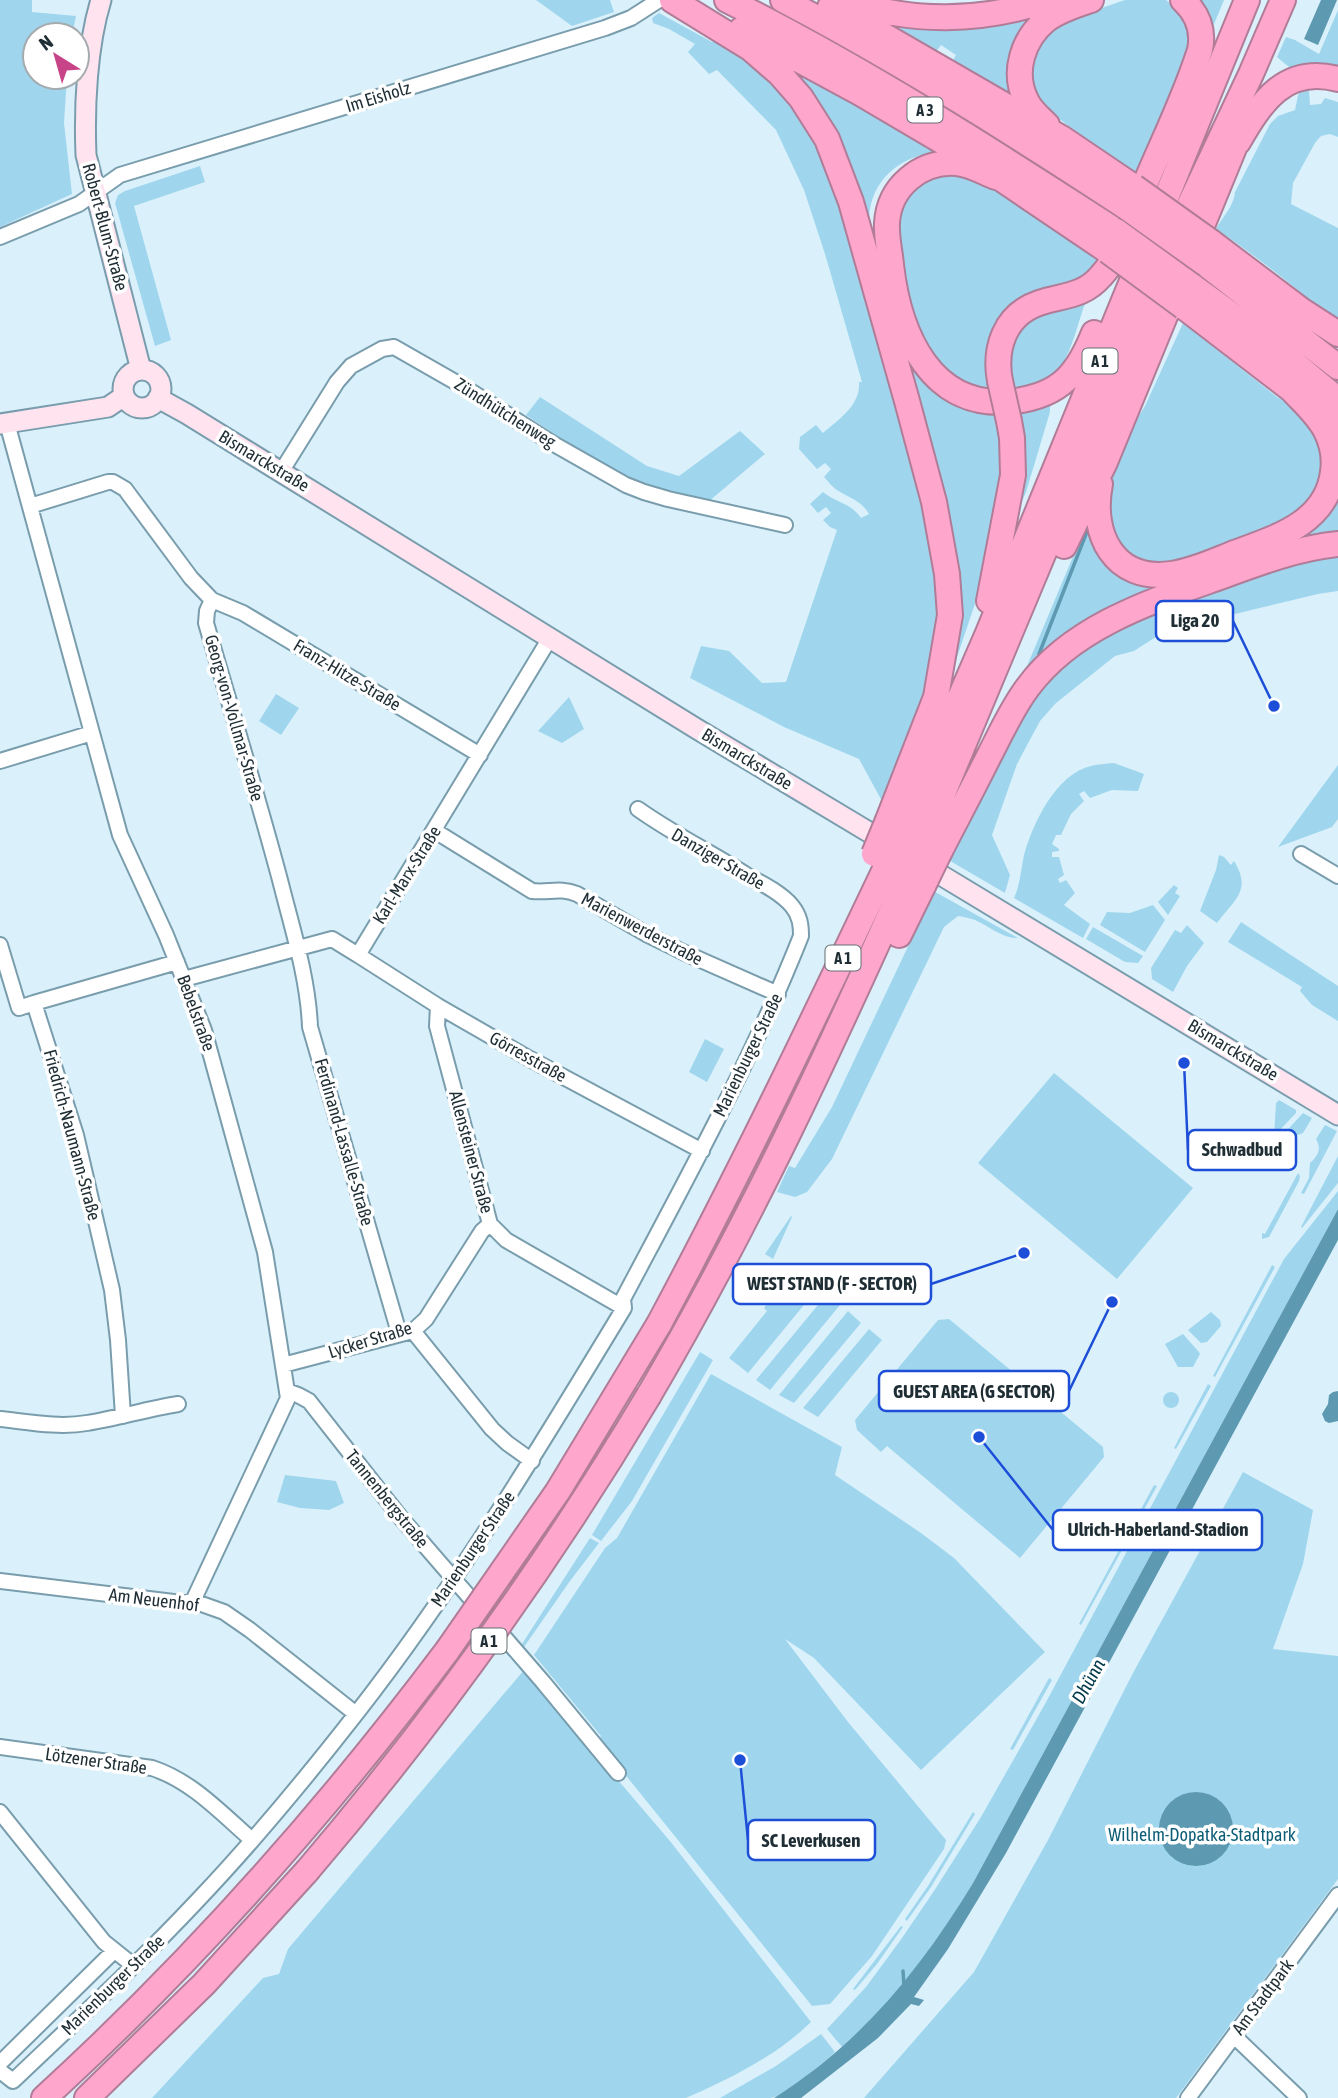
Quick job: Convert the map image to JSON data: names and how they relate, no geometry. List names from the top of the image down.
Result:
{
  "streets": {
    "highway": ["A 3", "A 1"],
    "main road": ["Robert-Blum-Straße", "Bismarckstraße"],
    "street": [
      "Im Eisholz",
      "Zündhütchenweg",
      "Franz-Hitze-Straße",
      "Georg-von-Vollmar-Straße",
      "Danziger Straße",
      "Karl-Marx-Straße",
      "Marienwerderstraße",
      "Bebelstraße",
      "Marienburger Straße",
      "Görresstraße",
      "Friedrich-Naumann-Straße",
      "Ferdinand-Lassalle-Straße",
      "Allensteiner Straße",
      "Lycker Straße",
      "Tannenbergstraße",
      "Am Neuenhof",
      "Lötzener Straße",
      "Am Stadtpark"
    ]
  },
  "crossings": [
    ["Im Eisholz", "Robert-Blum-Straße"],
    ["Robert-Blum-Straße", "Bismarckstraße"],
    ["Zündhütchenweg", "Bismarckstraße"],
    ["Bismarckstraße", "Karl-Marx-Straße"],
    ["Franz-Hitze-Straße", "Georg-von-Vollmar-Straße"],
    ["Franz-Hitze-Straße", "Karl-Marx-Straße"],
    ["Georg-von-Vollmar-Straße", "Ferdinand-Lassalle-Straße"],
    ["Danziger Straße", "Marienburger Straße"],
    ["Karl-Marx-Straße", "Marienwerderstraße"],
    ["Karl-Marx-Straße", "Görresstraße"],
    ["Marienwerderstraße", "Marienburger Straße"],
    ["Bebelstraße", "Lycker Straße"],
    ["Bebelstraße", "Tannenbergstraße"],
    ["Bebelstraße", "Am Neuenhof"],
    ["Marienburger Straße", "Görresstraße"],
    ["Marienburger Straße", "Ferdinand-Lassalle-Straße"],
    ["Marienburger Straße", "Allensteiner Straße"],
    ["Marienburger Straße", "Tannenbergstraße"],
    ["Marienburger Straße", "Am Neuenhof"],
    ["Marienburger Straße", "Lötzener Straße"],
    ["Görresstraße", "Allensteiner Straße"],
    ["Ferdinand-Lassalle-Straße", "Lycker Straße"],
    ["Allensteiner Straße", "Lycker Straße"]
  ],
  "water": ["Dhünn"],
  "parks": ["Wilhelm-Dopatka-Stadtpark"],
  "places": [
    "Liga 20",
    "Schwadbud",
    "WEST STAND (F - SECTOR)",
    "GUEST AREA (G SECTOR)",
    "Ulrich-Haberland-Stadion",
    "SC Leverkusen"
  ],
  "north": "top left"
}
